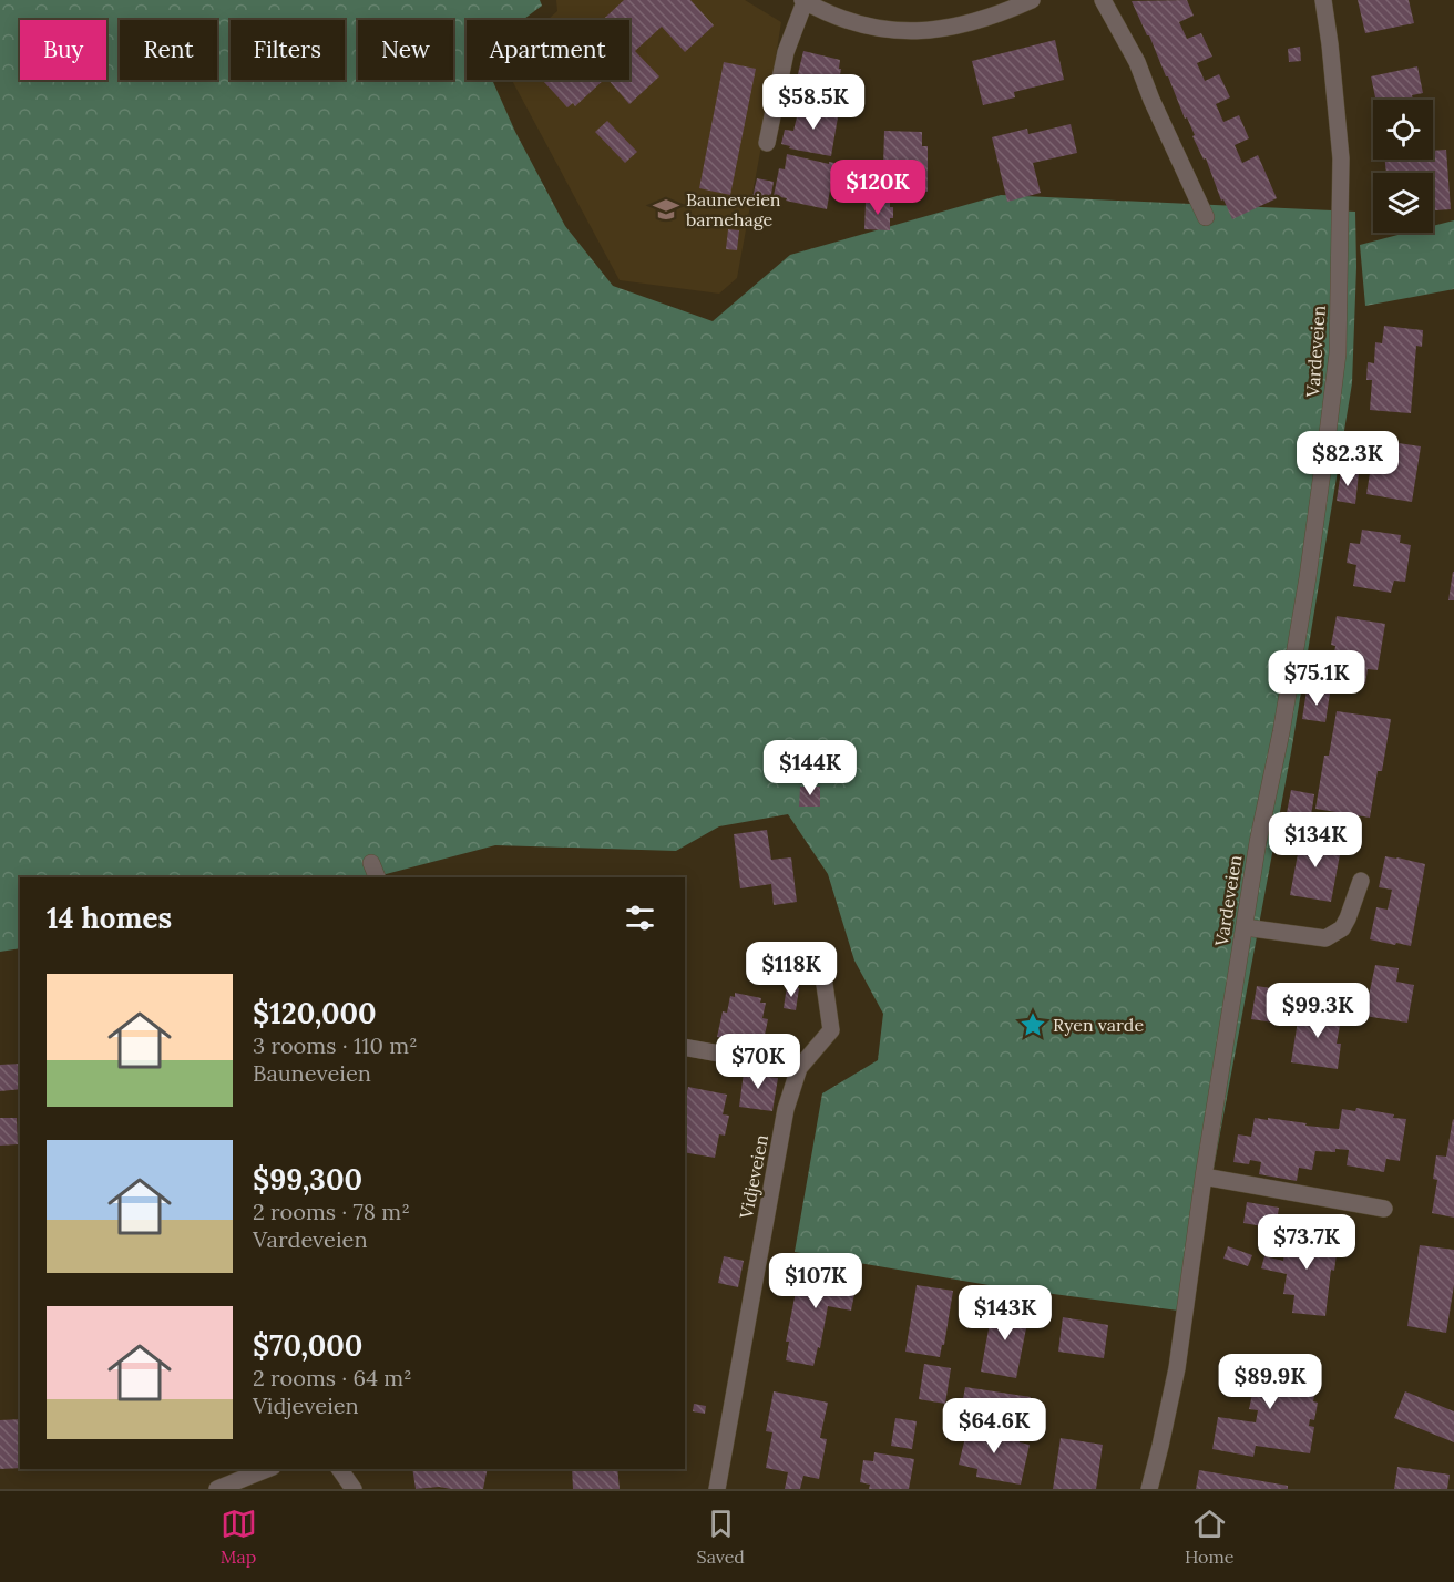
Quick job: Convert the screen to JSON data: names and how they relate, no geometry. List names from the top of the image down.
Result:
{
  "streets": {
    "street": ["Vardeveien", "Vidjeveien"]
  },
  "places": {
    "school or university": ["Bauneveien barnehage"],
    "place": ["Ryen varde"]
  },
  "page": {
    "chip": [
      "Buy",
      "Rent",
      "Filters",
      "New",
      "Apartment"
    ],
    "price": [
      "$58.5K",
      "$120K",
      "$82.3K",
      "$75.1K",
      "$144K",
      "$134K",
      "$118K",
      "$99.3K",
      "$70K",
      "$73.7K",
      "$107K",
      "$143K",
      "$89.9K",
      "$64.6K"
    ],
    "heading": "14 homes",
    "list": [
      {
        "name": "$120,000",
        "note": "3 rooms · 110 m² · Bauneveien"
      },
      {
        "name": "$99,300",
        "note": "2 rooms · 78 m² · Vardeveien"
      },
      {
        "name": "$70,000",
        "note": "2 rooms · 64 m² · Vidjeveien"
      }
    ],
    "tabs": ["Map", "Saved", "Home"]
  }
}
